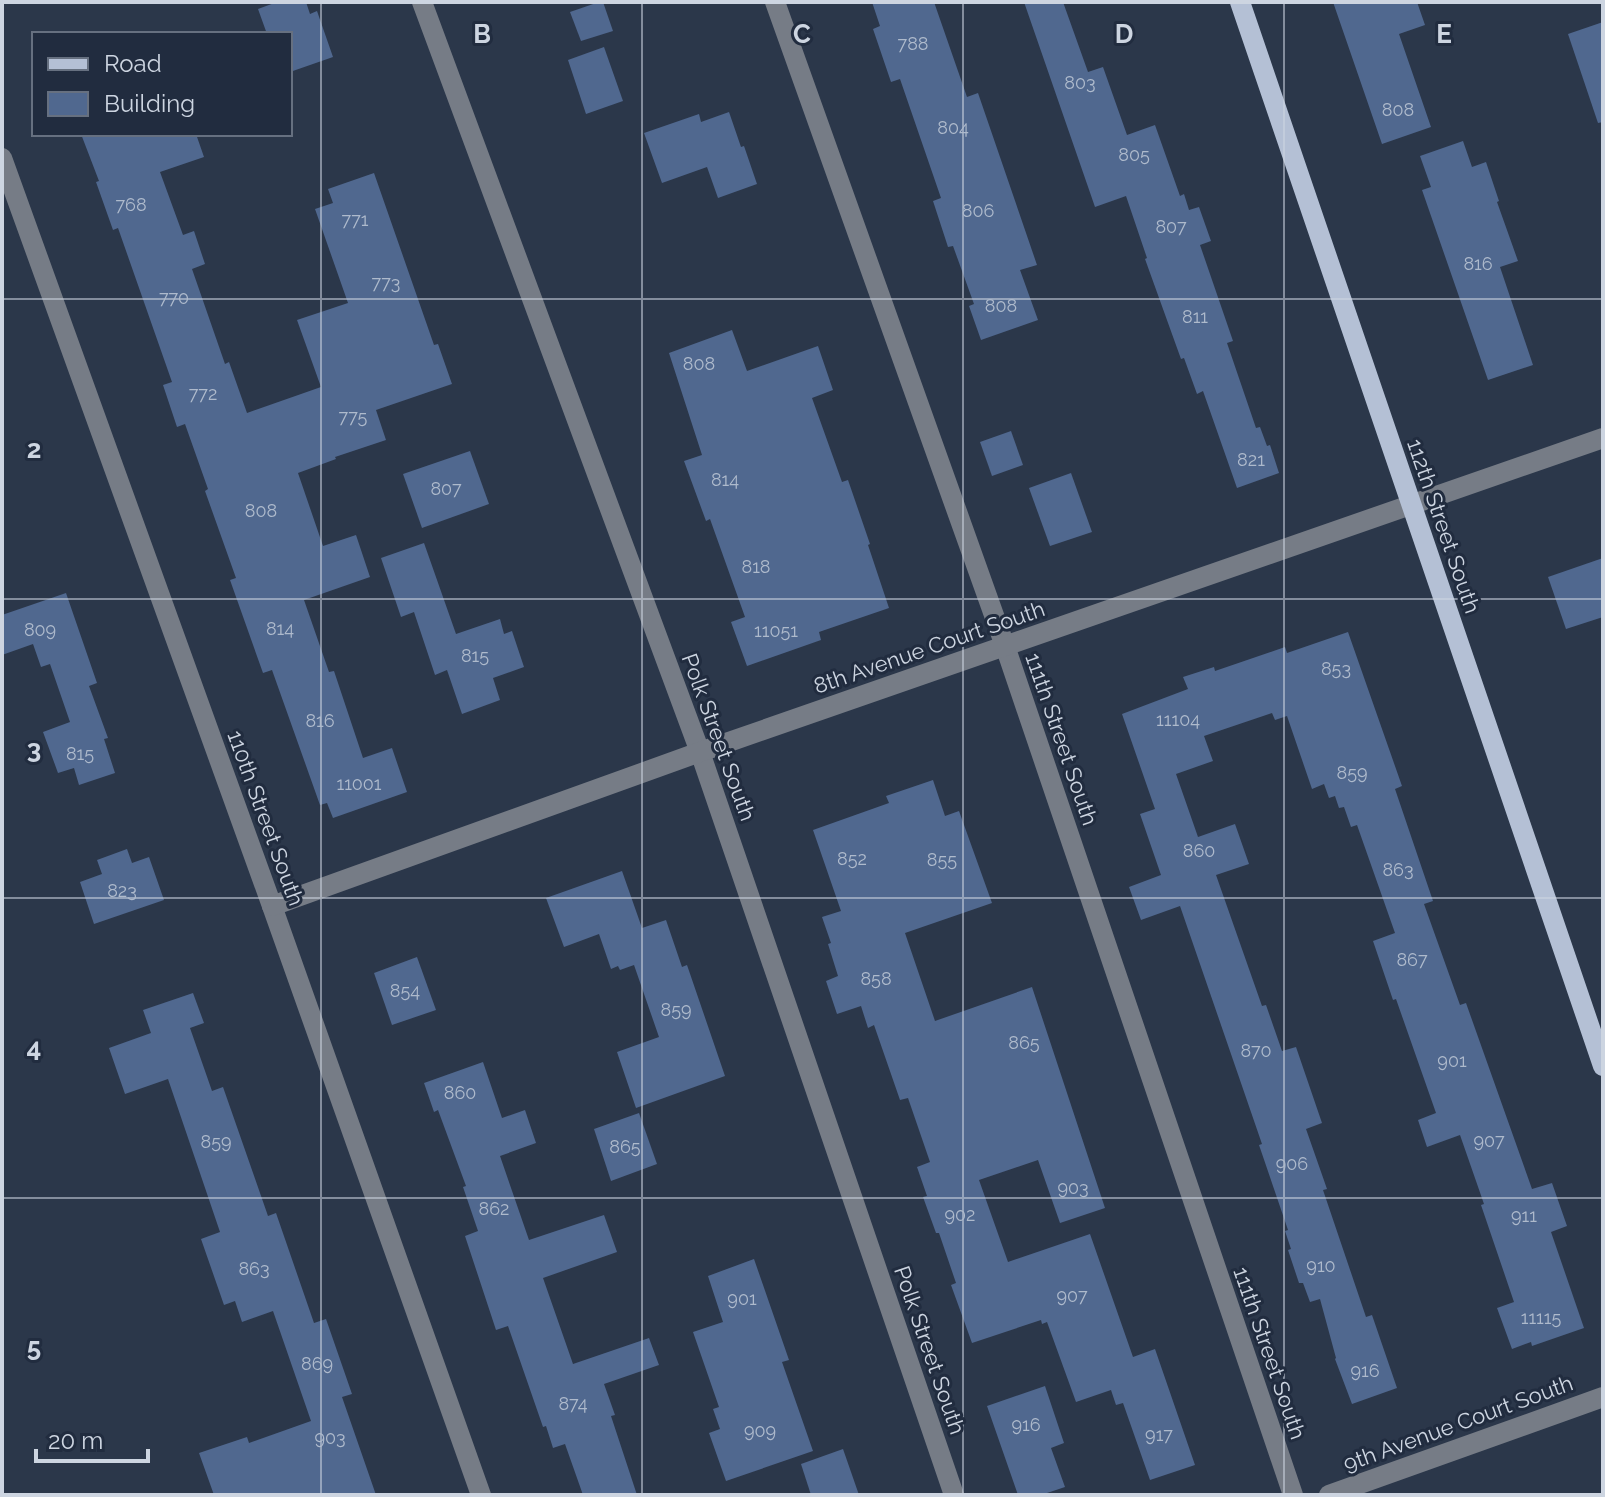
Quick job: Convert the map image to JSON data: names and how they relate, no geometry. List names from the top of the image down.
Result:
{
  "streets": {
    "main road": ["112th Street South"],
    "street": [
      "8th Avenue Court South",
      "Polk Street South",
      "111th Street South",
      "110th Street South",
      "9th Avenue Court South"
    ]
  },
  "crossings": [
    ["112th Street South", "8th Avenue Court South"],
    ["8th Avenue Court South", "Polk Street South"],
    ["8th Avenue Court South", "111th Street South"],
    ["8th Avenue Court South", "110th Street South"]
  ],
  "house_numbers": [
    "788",
    "803",
    "808",
    "804",
    "805",
    "768",
    "806",
    "771",
    "807",
    "816",
    "773",
    "770",
    "808",
    "811",
    "808",
    "772",
    "775",
    "821",
    "814",
    "807",
    "808",
    "818",
    "814",
    "809",
    "11051",
    "815",
    "853",
    "11104",
    "816",
    "815",
    "859",
    "11001",
    "860",
    "852",
    "855",
    "863",
    "823",
    "867",
    "858",
    "854",
    "859",
    "865",
    "870",
    "901",
    "860",
    "907",
    "859",
    "865",
    "906",
    "903",
    "862",
    "902",
    "911",
    "910",
    "863",
    "907",
    "901",
    "11115",
    "869",
    "916",
    "874",
    "916",
    "909",
    "917",
    "903"
  ],
  "legend": ["Road", "Building"],
  "scale_bar": "20 m",
  "grid": {
    "columns": [
      "B",
      "C",
      "D",
      "E"
    ],
    "rows": [
      "2",
      "3",
      "4",
      "5"
    ]
  }
}
